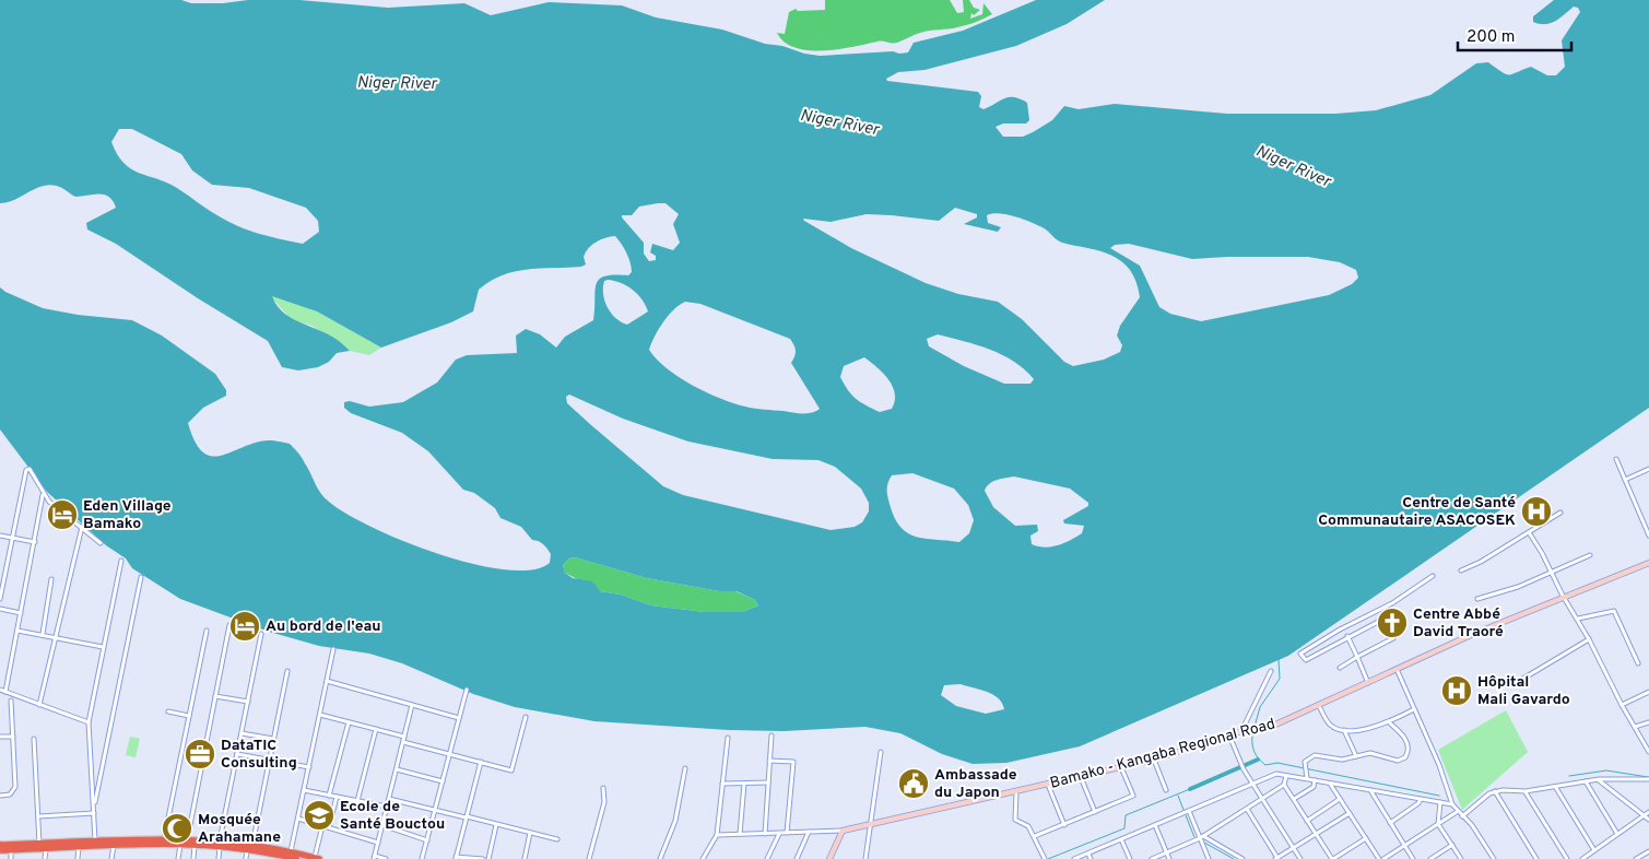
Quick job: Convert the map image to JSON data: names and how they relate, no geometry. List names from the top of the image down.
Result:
{
  "streets": {
    "street": ["Bamako - Kangaba Regional Road"]
  },
  "water": ["Niger River"],
  "places": {
    "hospital": ["Centre de Santé Communautaire ASACOSEK", "Hôpital Mali Gavardo"],
    "hotel": ["Eden Village Bamako", "Au bord de l'eau"],
    "church": ["Centre Abbé David Traoré"],
    "office": ["DataTIC Consulting"],
    "public building": ["Ambassade du Japon"],
    "school or university": ["Ecole de Santé Bouctou"],
    "mosque": ["Mosquée Arahamane"]
  },
  "scale_bar": "200 m"
}
